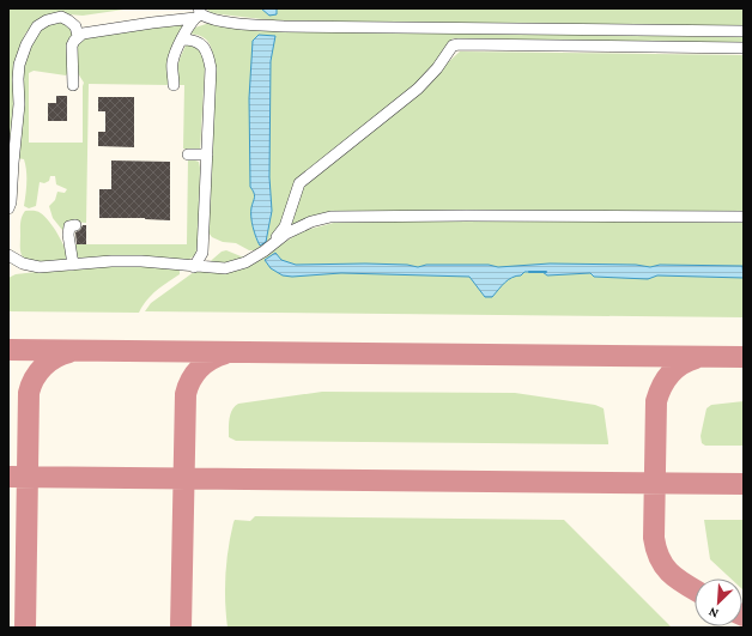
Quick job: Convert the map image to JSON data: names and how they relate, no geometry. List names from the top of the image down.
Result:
{
  "north": "bottom left"
}
